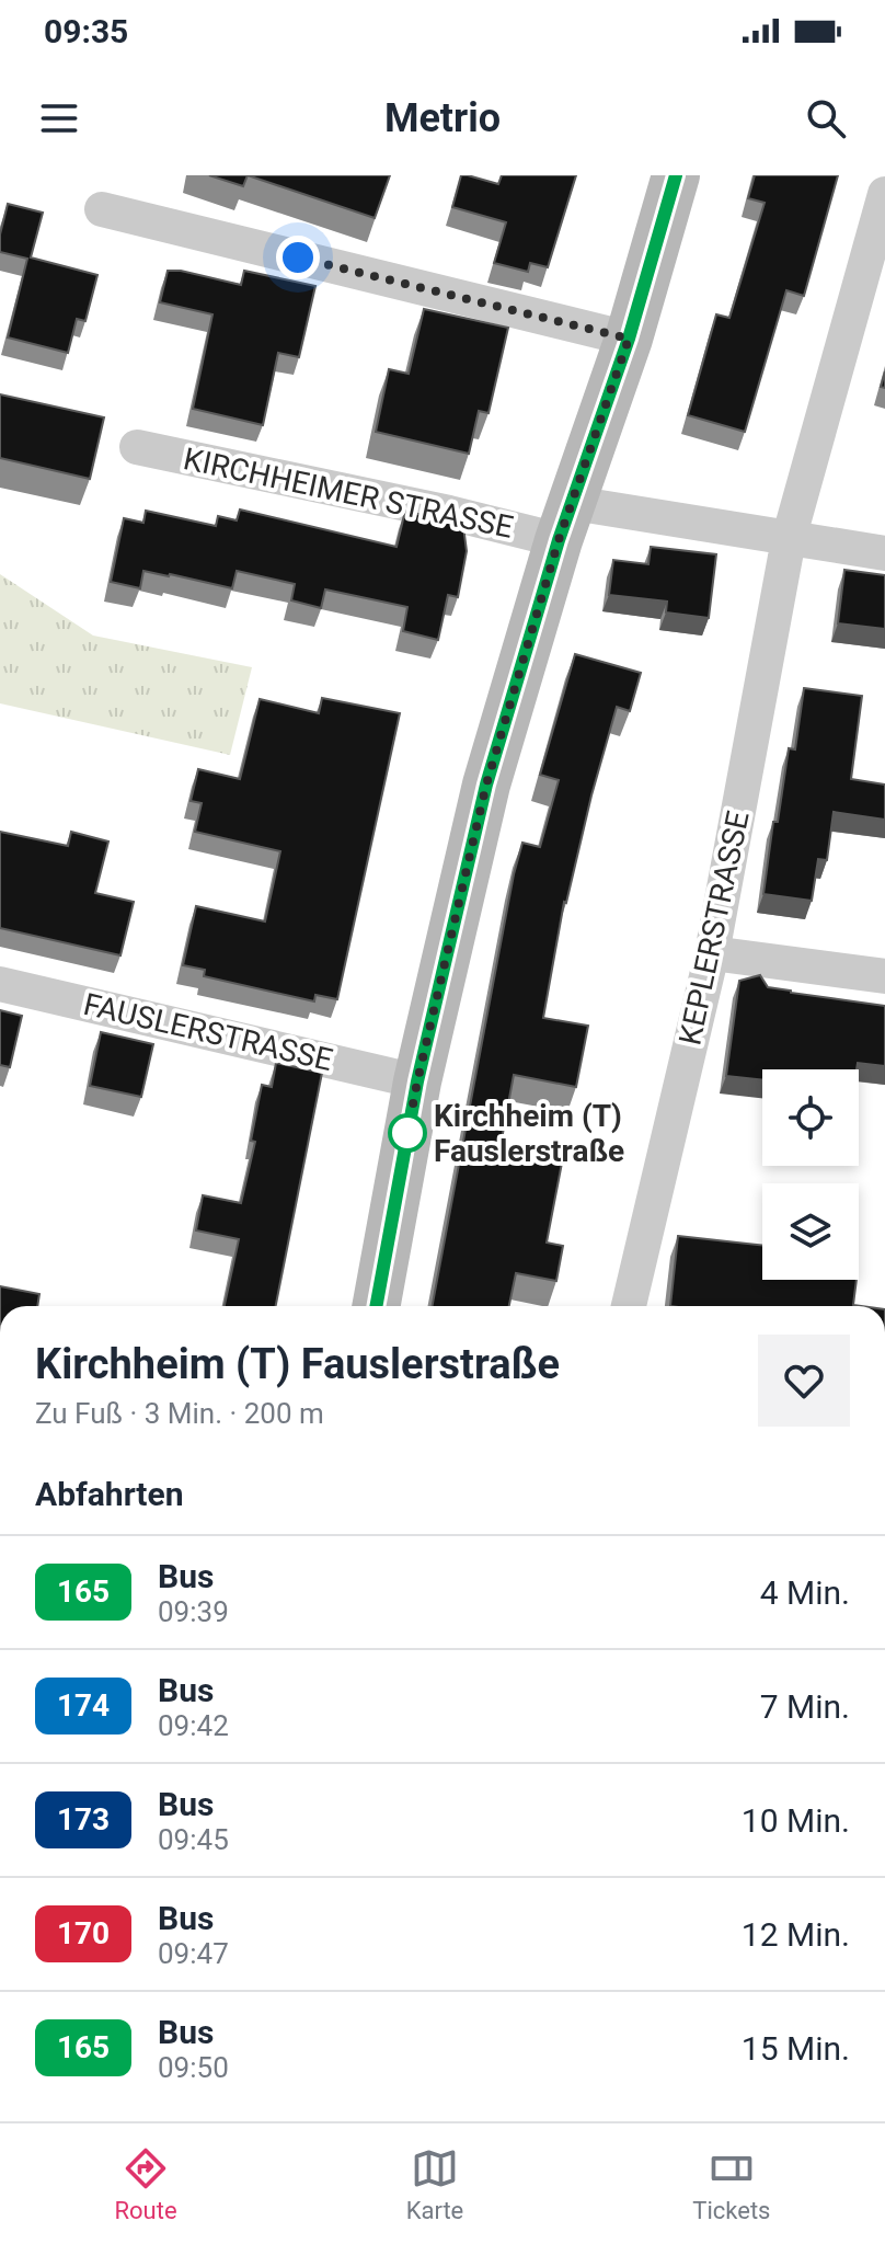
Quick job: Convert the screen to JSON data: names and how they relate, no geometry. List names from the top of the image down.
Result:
{
  "streets": {
    "street": ["KIRCHHEIMER STRASSE", "KEPLERSTRASSE", "FAUSLERSTRASSE"]
  },
  "crossings": [
    ["KIRCHHEIMER STRASSE", "KEPLERSTRASSE"]
  ],
  "places": ["Kirchheim (T) Fauslerstraße"],
  "lines": ["bus line 165"],
  "page": {
    "status": "09:35",
    "header": "Metrio",
    "heading": [
      ["Kirchheim (T) Fauslerstraße", "Zu Fuß · 3 Min. · 200 m"],
      "Abfahrten"
    ],
    "list": [
      {
        "mark": "165",
        "name": "Bus",
        "note": "09:39",
        "value": "4 Min."
      },
      {
        "mark": "174",
        "name": "Bus",
        "note": "09:42",
        "value": "7 Min."
      },
      {
        "mark": "173",
        "name": "Bus",
        "note": "09:45",
        "value": "10 Min."
      },
      {
        "mark": "170",
        "name": "Bus",
        "note": "09:47",
        "value": "12 Min."
      },
      {
        "mark": "165",
        "name": "Bus",
        "note": "09:50",
        "value": "15 Min."
      }
    ],
    "tabs": ["Route", "Karte", "Tickets"]
  }
}
